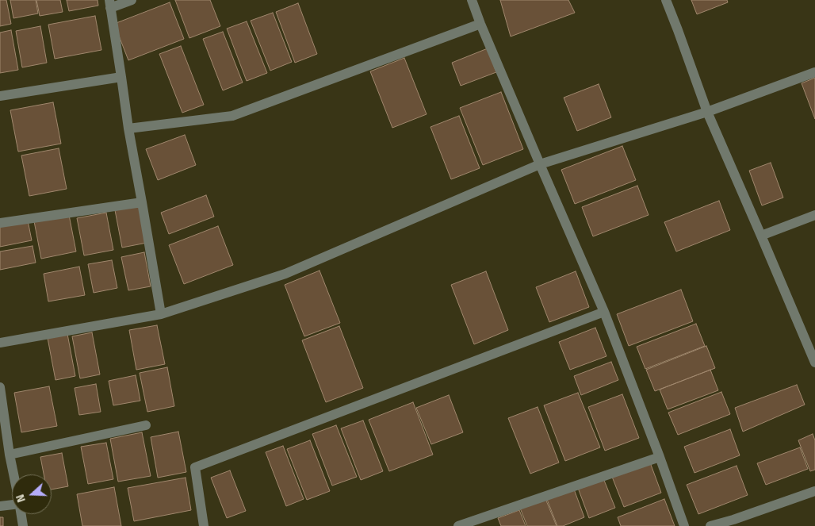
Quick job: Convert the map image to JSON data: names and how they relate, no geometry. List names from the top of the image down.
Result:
{
  "north": "left"
}
